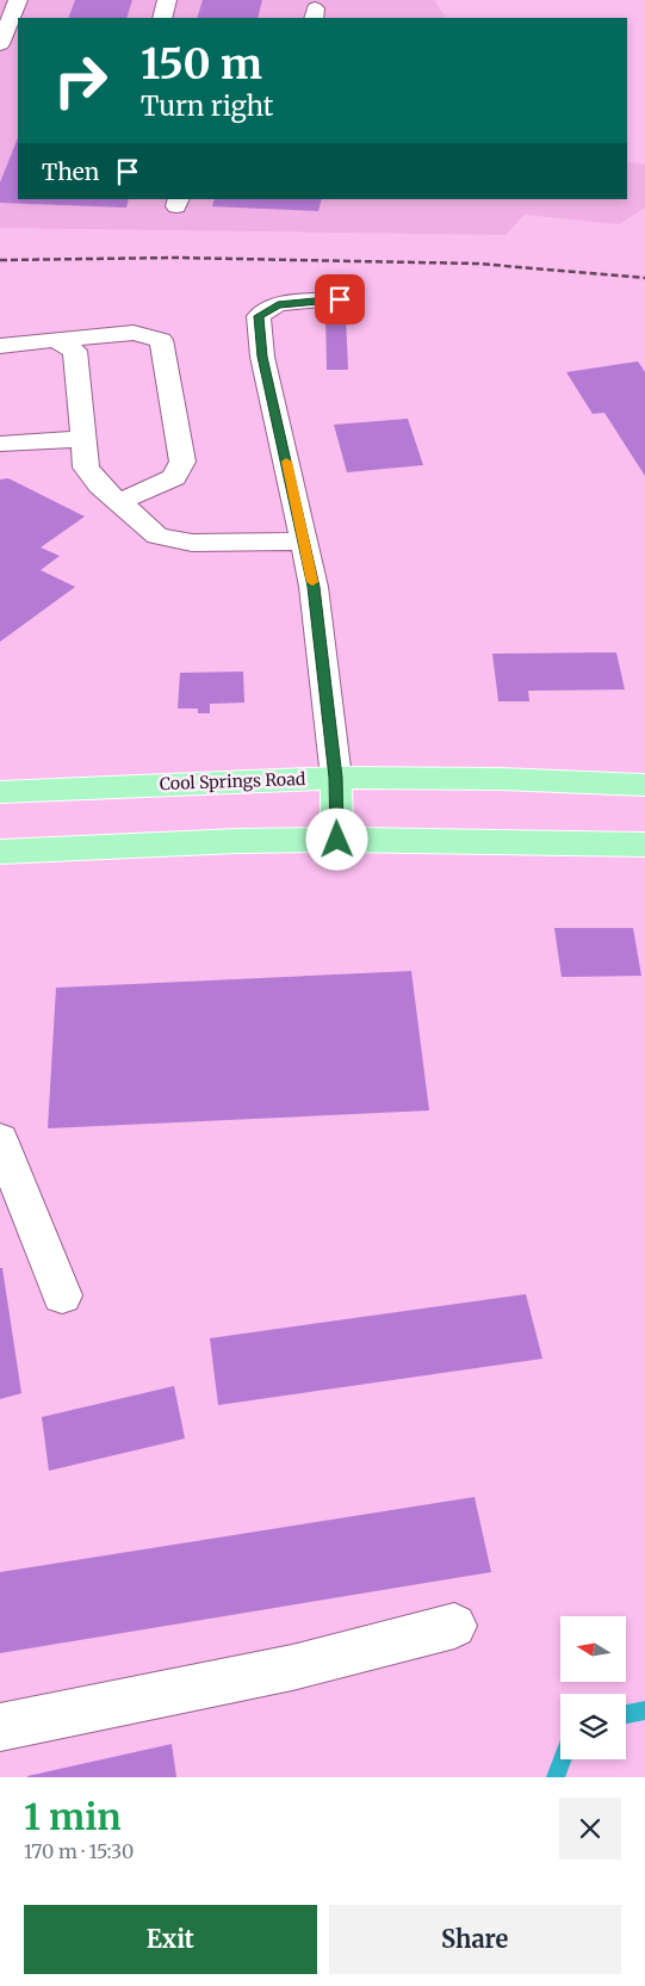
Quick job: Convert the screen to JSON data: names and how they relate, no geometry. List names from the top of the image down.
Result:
{
  "streets": {
    "main road": ["Cool Springs Road"]
  },
  "north": "left",
  "page": {
    "turn": ["150 m", "Turn right"],
    "then": "Then",
    "heading": ["1 min", "170 m · 15:30"],
    "buttons": ["Exit", "Share"]
  }
}
